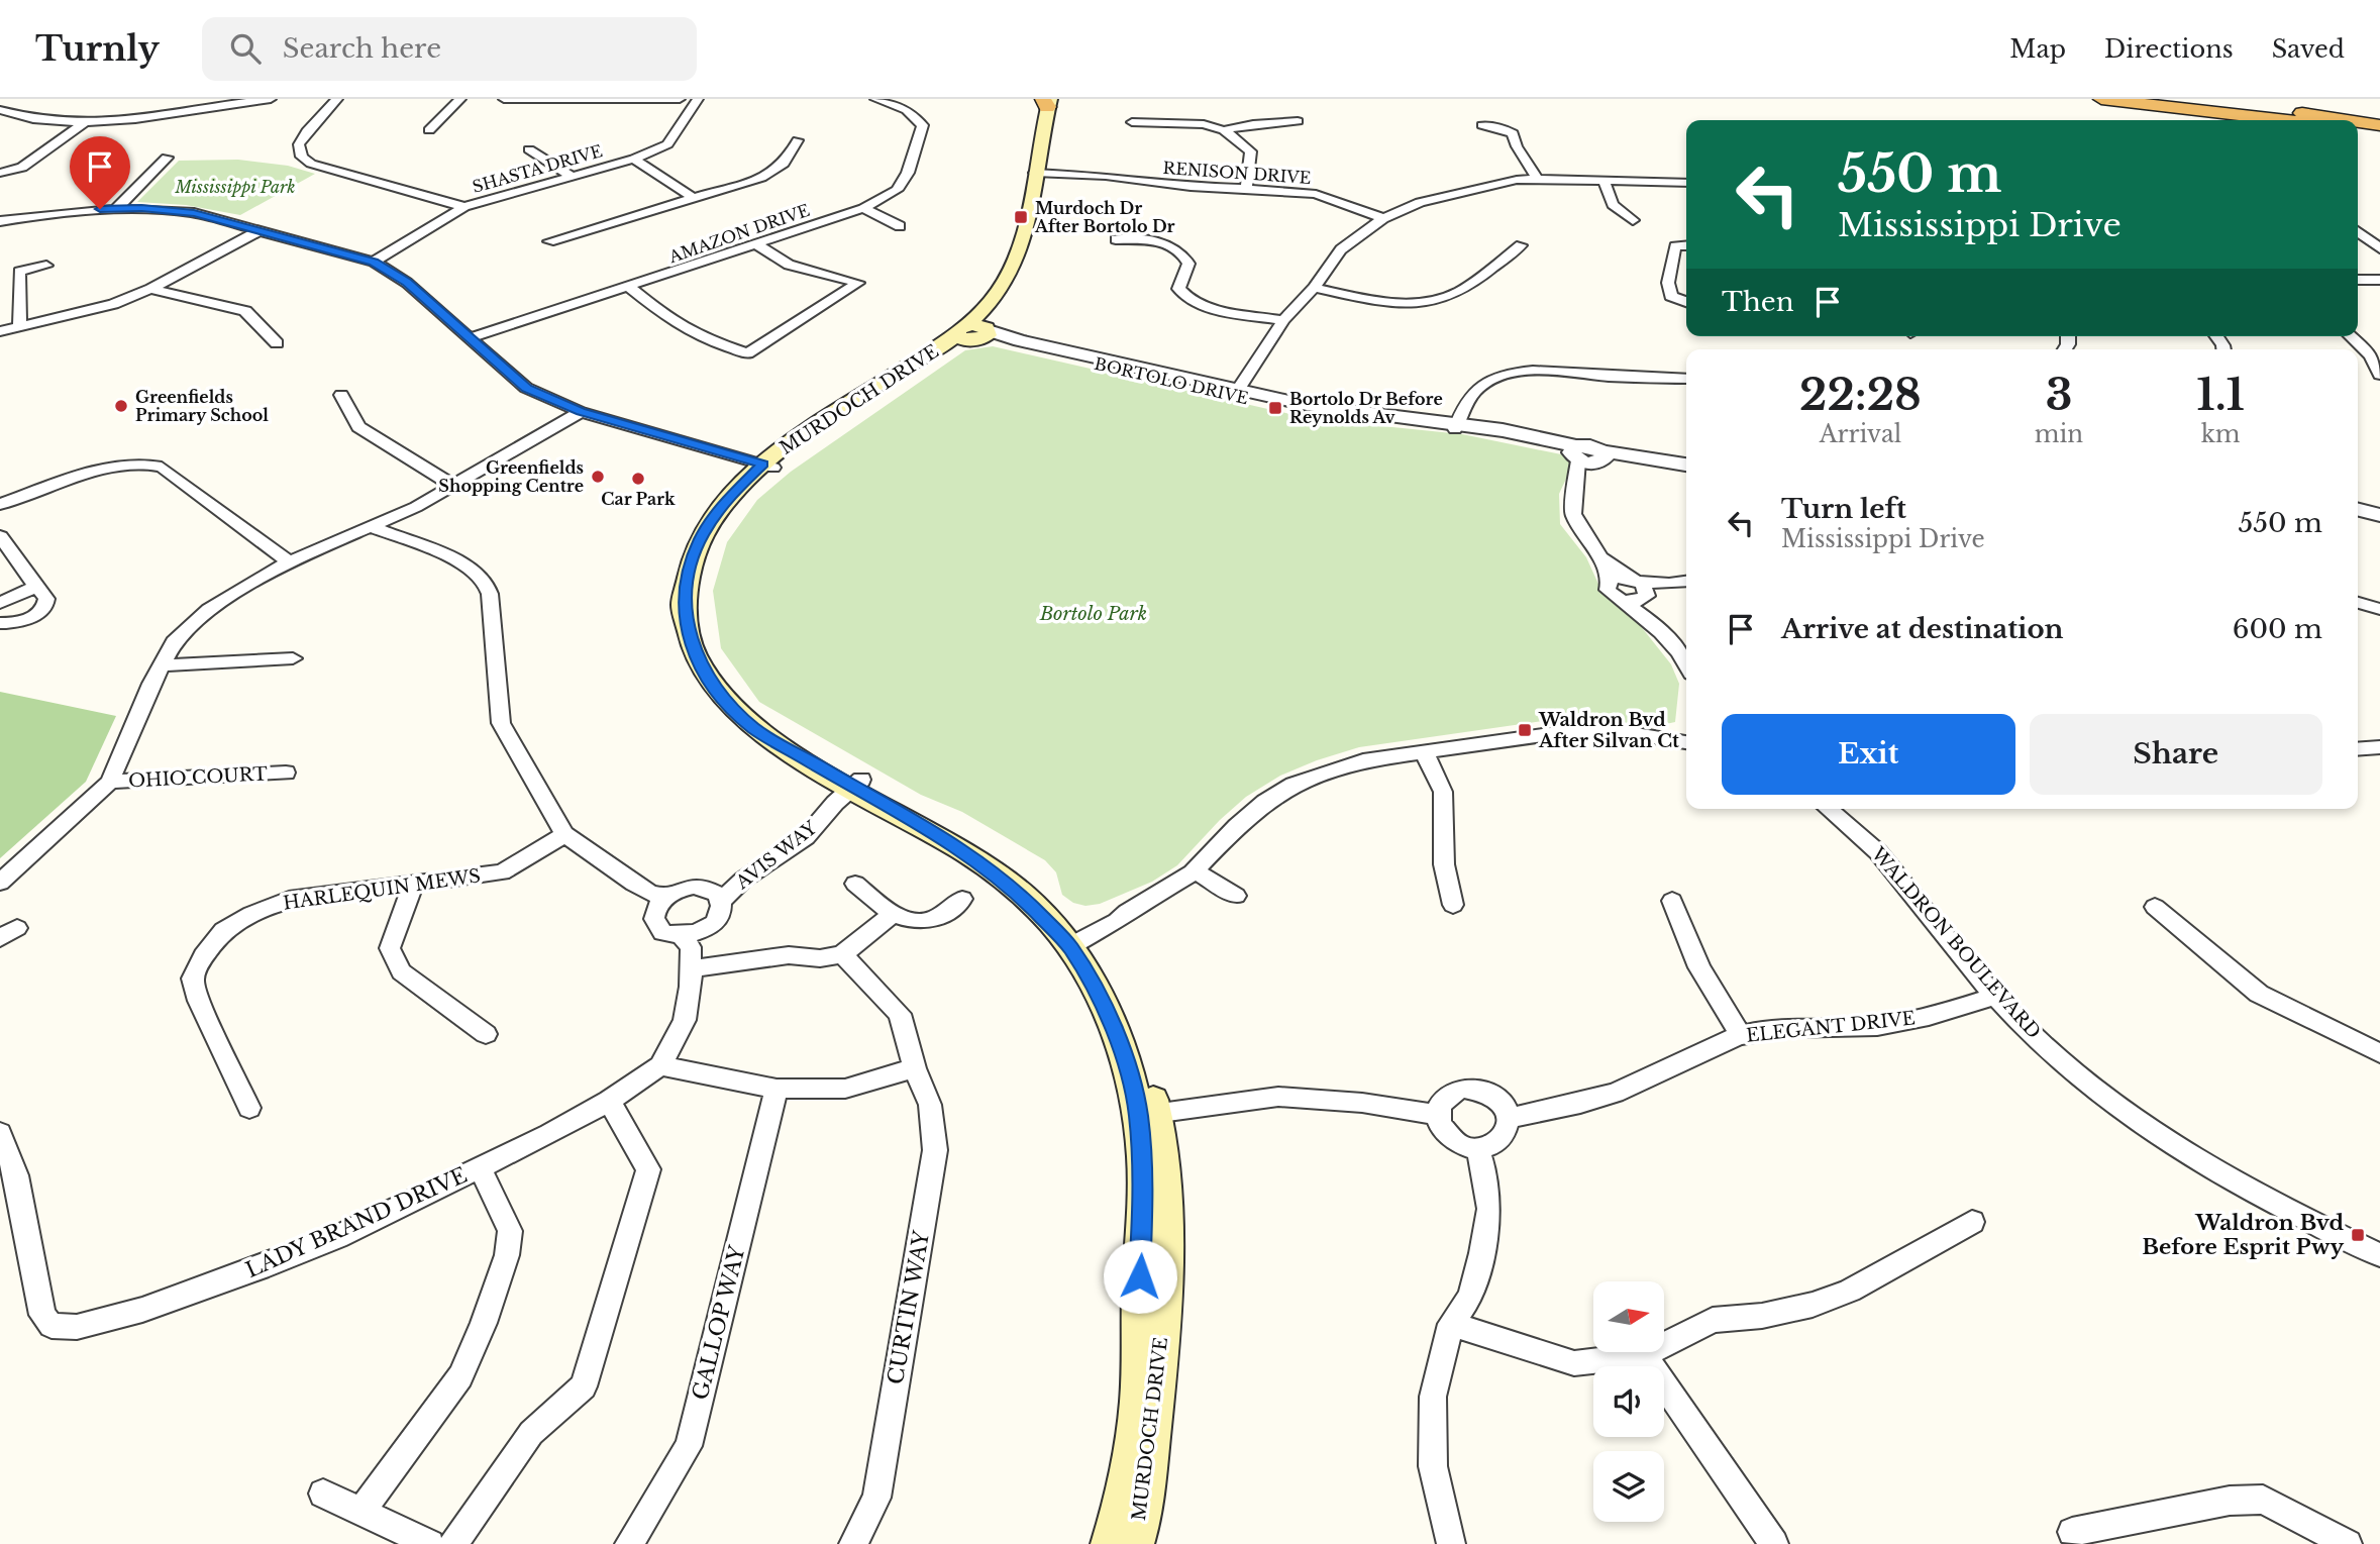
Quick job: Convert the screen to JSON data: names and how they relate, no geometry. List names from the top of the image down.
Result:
{
  "streets": {
    "main road": ["MURDOCH DRIVE"],
    "street": [
      "SHASTA DRIVE",
      "RENISON DRIVE",
      "AMAZON DRIVE",
      "BORTOLO DRIVE",
      "OHIO COURT",
      "AVIS WAY",
      "HARLEQUIN MEWS",
      "WALDRON BOULEVARD",
      "ELEGANT DRIVE",
      "LADY BRAND DRIVE",
      "CURTIN WAY",
      "GALLOP WAY"
    ]
  },
  "crossings": [
    ["RENISON DRIVE", "MURDOCH DRIVE"],
    ["BORTOLO DRIVE", "MURDOCH DRIVE"],
    ["MURDOCH DRIVE", "AVIS WAY"],
    ["AVIS WAY", "LADY BRAND DRIVE"],
    ["WALDRON BOULEVARD", "ELEGANT DRIVE"]
  ],
  "parks": ["Mississippi Park", "Bortolo Park"],
  "places": {
    "transit": [
      "Murdoch Dr After Bortolo Dr",
      "Bortolo Dr Before Reynolds Av",
      "Waldron Bvd After Silvan Ct",
      "Waldron Bvd Before Esprit Pwy"
    ],
    "other": ["Greenfields Primary School", "Greenfields Shopping Centre", "Car Park"]
  },
  "north": "right",
  "page": {
    "header": "Turnly",
    "search": "Search here",
    "nav": ["Map", "Directions", "Saved"],
    "turn": ["550 m", "Mississippi Drive"],
    "then": "Then",
    "eta": [
      "22:28",
      "Arrival",
      "3",
      "min",
      "1.1",
      "km"
    ],
    "list": [
      {
        "name": "Turn left",
        "note": "Mississippi Drive",
        "value": "550 m"
      },
      {
        "name": "Arrive at destination",
        "value": "600 m"
      }
    ],
    "buttons": ["Exit", "Share"]
  }
}
